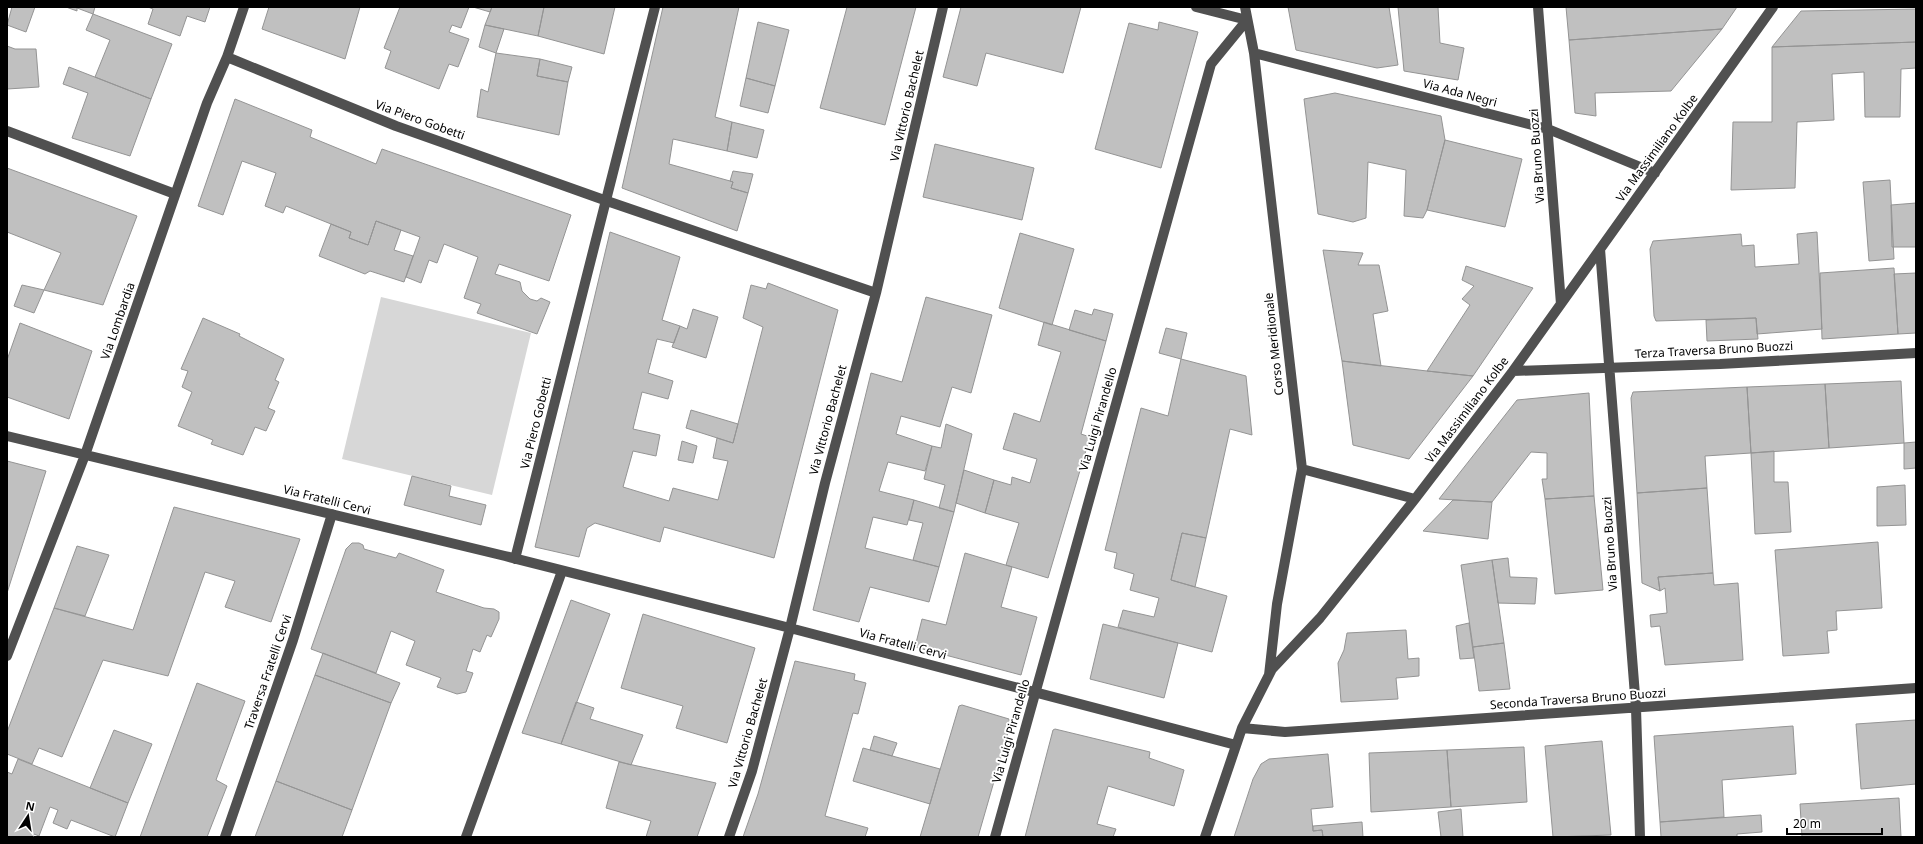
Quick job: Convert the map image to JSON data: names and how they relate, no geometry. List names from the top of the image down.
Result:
{
  "streets": {
    "street": [
      "Via Ada Negri",
      "Via Vittorio Bachelet",
      "Via Piero Gobetti",
      "Via Massimiliano Kolbe",
      "Via Bruno Buozzi",
      "Via Lombardia",
      "Corso Meridionale",
      "Terza Traversa Bruno Buozzi",
      "Via Luigi Pirandello",
      "Via Fratelli Cervi",
      "Traversa Fratelli Cervi",
      "Seconda Traversa Bruno Buozzi"
    ]
  },
  "crossings": [
    ["Via Ada Negri", "Via Massimiliano Kolbe"],
    ["Via Ada Negri", "Via Bruno Buozzi"],
    ["Via Ada Negri", "Corso Meridionale"],
    ["Via Vittorio Bachelet", "Via Piero Gobetti"],
    ["Via Vittorio Bachelet", "Via Fratelli Cervi"],
    ["Via Piero Gobetti", "Via Lombardia"],
    ["Via Piero Gobetti", "Via Fratelli Cervi"],
    ["Via Massimiliano Kolbe", "Via Bruno Buozzi"],
    ["Via Massimiliano Kolbe", "Corso Meridionale"],
    ["Via Massimiliano Kolbe", "Terza Traversa Bruno Buozzi"],
    ["Via Massimiliano Kolbe", "Via Fratelli Cervi"],
    ["Via Massimiliano Kolbe", "Seconda Traversa Bruno Buozzi"],
    ["Via Bruno Buozzi", "Terza Traversa Bruno Buozzi"],
    ["Via Bruno Buozzi", "Seconda Traversa Bruno Buozzi"],
    ["Via Lombardia", "Via Fratelli Cervi"],
    ["Corso Meridionale", "Via Luigi Pirandello"],
    ["Via Luigi Pirandello", "Via Fratelli Cervi"],
    ["Via Fratelli Cervi", "Traversa Fratelli Cervi"]
  ],
  "scale_bar": "20 m",
  "north": "top"
}
